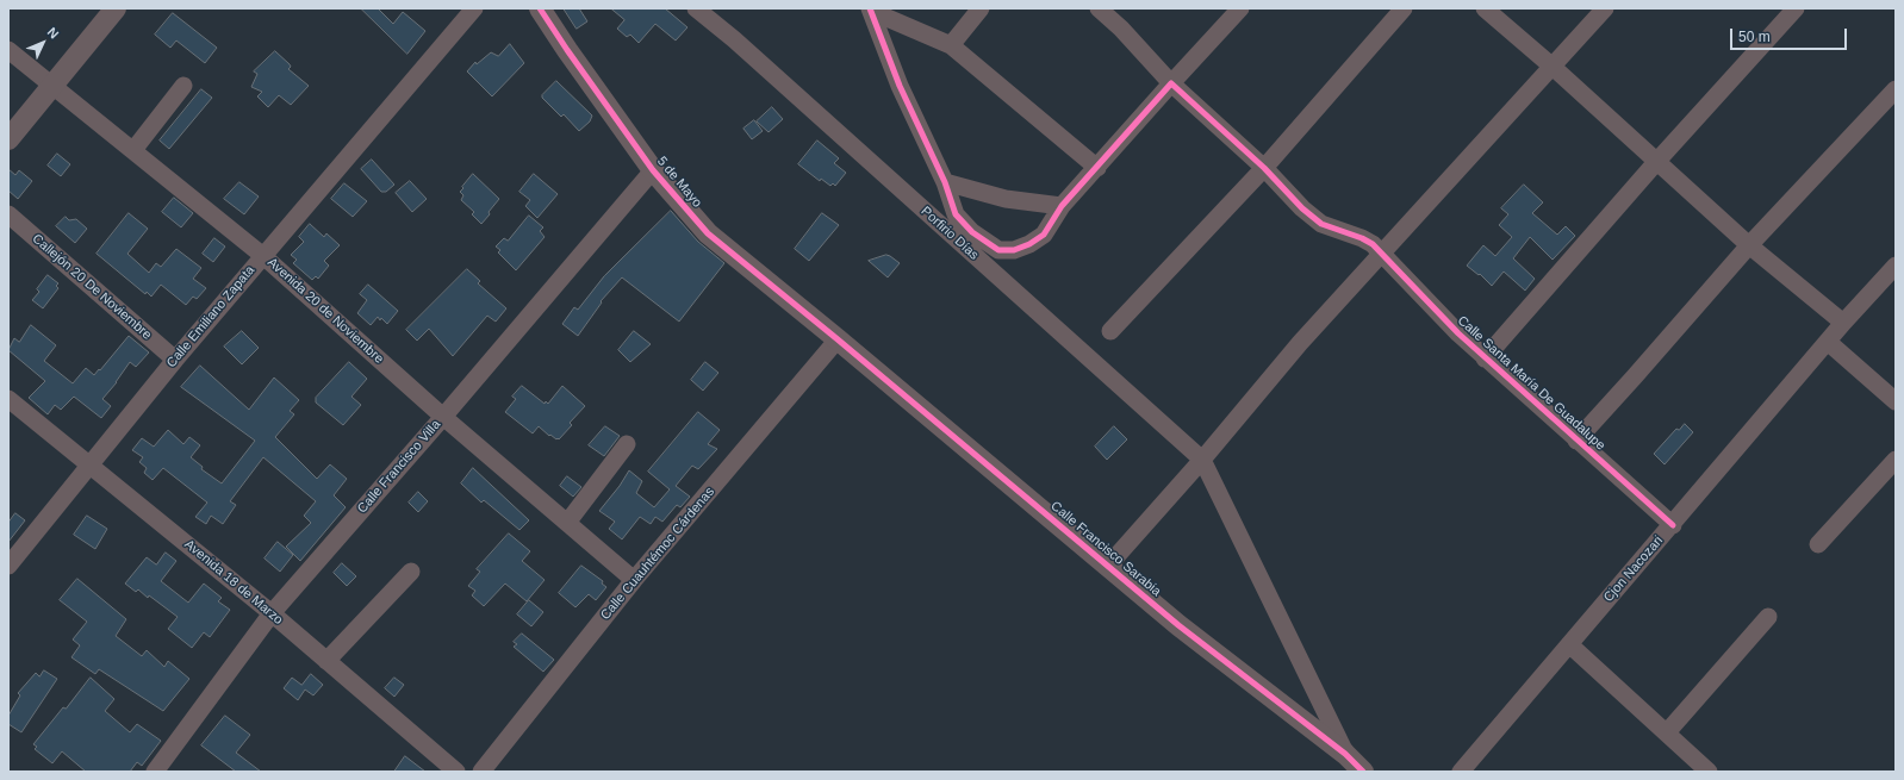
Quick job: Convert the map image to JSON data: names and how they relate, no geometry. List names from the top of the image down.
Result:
{
  "streets": {
    "street": [
      "5 de Mayo",
      "Porfirio Días",
      "Callejón 20 De Noviembre",
      "Avenida 20 de Noviembre",
      "Calle Emiliano Zapata",
      "Calle Santa María De Guadalupe",
      "Calle Francisco Villa",
      "Calle Francisco Sarabia",
      "Calle Cuauhtémoc Cárdenas",
      "Cjon Nacozari",
      "Avenida 18 de Marzo"
    ]
  },
  "crossings": [
    ["5 de Mayo", "Calle Francisco Villa"],
    ["5 de Mayo", "Calle Francisco Sarabia"],
    ["5 de Mayo", "Calle Cuauhtémoc Cárdenas"],
    ["Callejón 20 De Noviembre", "Calle Emiliano Zapata"],
    ["Avenida 20 de Noviembre", "Calle Emiliano Zapata"],
    ["Avenida 20 de Noviembre", "Calle Francisco Villa"],
    ["Avenida 20 de Noviembre", "Calle Cuauhtémoc Cárdenas"],
    ["Calle Emiliano Zapata", "Avenida 18 de Marzo"],
    ["Calle Santa María De Guadalupe", "Cjon Nacozari"],
    ["Calle Francisco Villa", "Avenida 18 de Marzo"],
    ["Calle Francisco Sarabia", "Calle Cuauhtémoc Cárdenas"]
  ],
  "scale_bar": "50 m",
  "north": "top right"
}
